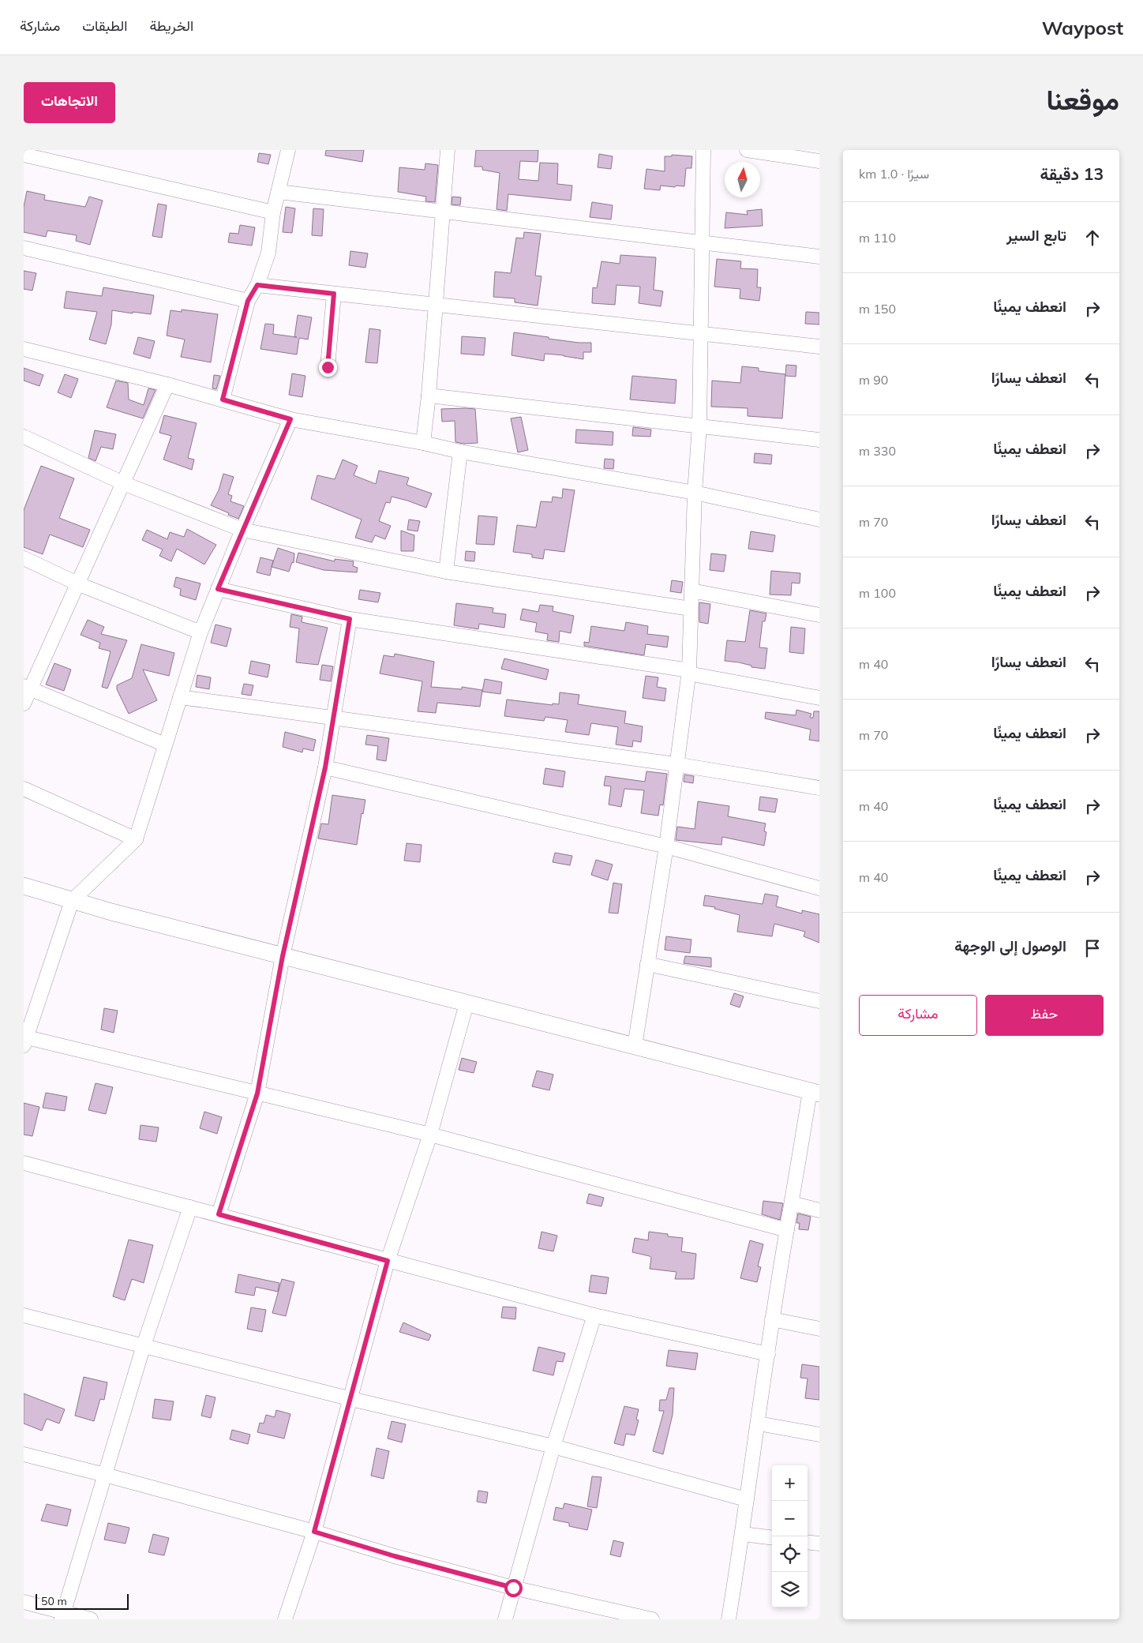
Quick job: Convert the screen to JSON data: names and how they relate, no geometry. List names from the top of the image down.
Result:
{
  "scale_bar": "50 m",
  "north": "top",
  "page": {
    "header": "Waypost",
    "nav": ["الخريطة", "الطبقات", "مشاركة"],
    "title": "موقعنا",
    "buttons": [
      "الاتجاهات",
      ["حفظ", "مشاركة"]
    ],
    "heading": ["13 دقيقة", "سيرًا · 1.0 km"],
    "list": [
      ["تابع السير", "110 m"],
      ["انعطف يمينًا", "150 m"],
      ["انعطف يسارًا", "90 m"],
      ["انعطف يمينًا", "330 m"],
      ["انعطف يسارًا", "70 m"],
      ["انعطف يمينًا", "100 m"],
      ["انعطف يسارًا", "40 m"],
      ["انعطف يمينًا", "70 m"],
      ["انعطف يمينًا", "40 m"],
      ["انعطف يمينًا", "40 m"],
      "الوصول إلى الوجهة"
    ],
    "map_buttons": ["+", "−"],
    "scale": "50 m"
  }
}
